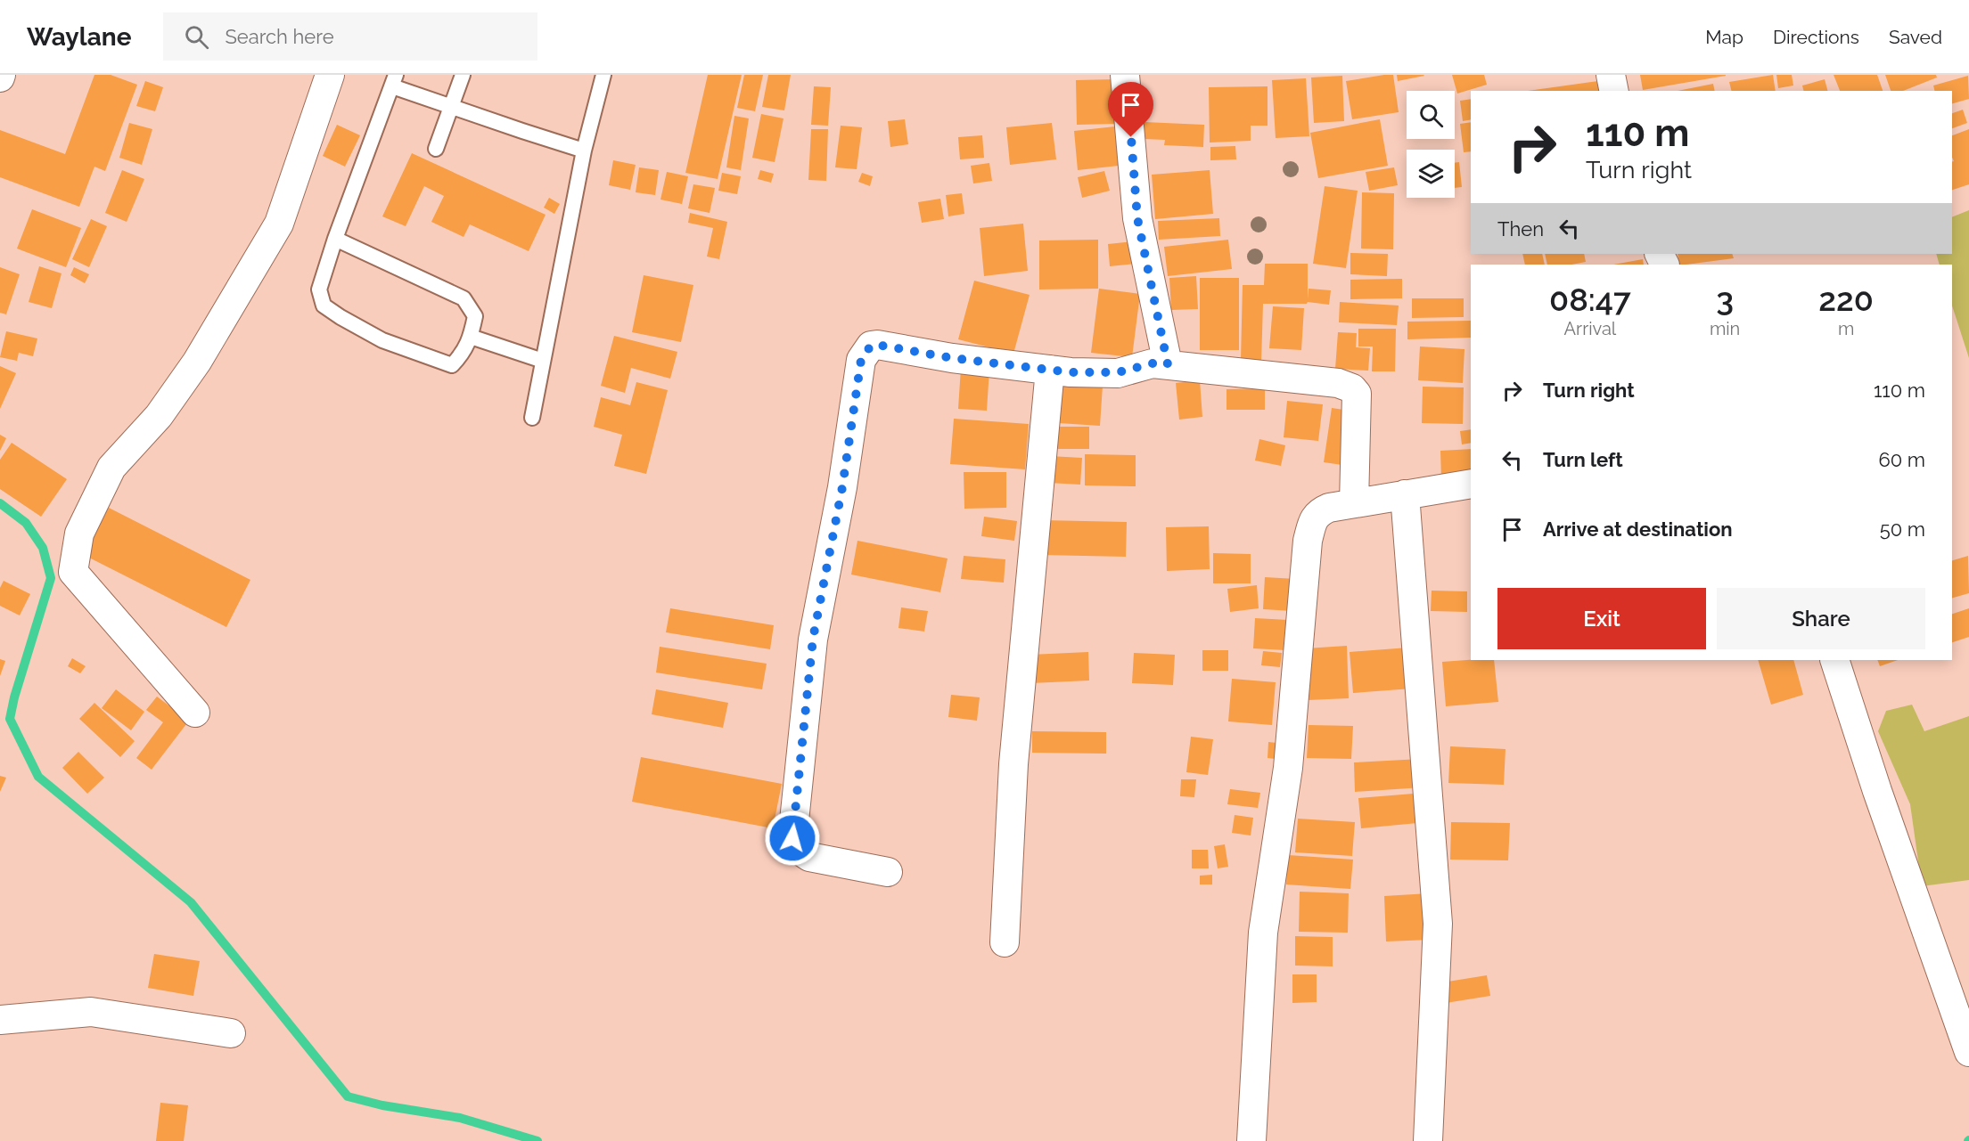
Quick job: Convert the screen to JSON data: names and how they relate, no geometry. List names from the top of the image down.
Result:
{
  "page": {
    "header": "Waylane",
    "search": "Search here",
    "nav": ["Map", "Directions", "Saved"],
    "turn": ["110 m", "Turn right"],
    "then": "Then",
    "eta": [
      "08:47",
      "Arrival",
      "3",
      "min",
      "220",
      "m"
    ],
    "list": [
      {
        "name": "Turn right",
        "value": "110 m"
      },
      {
        "name": "Turn left",
        "value": "60 m"
      },
      {
        "name": "Arrive at destination",
        "value": "50 m"
      }
    ],
    "buttons": ["Exit", "Share"]
  }
}
